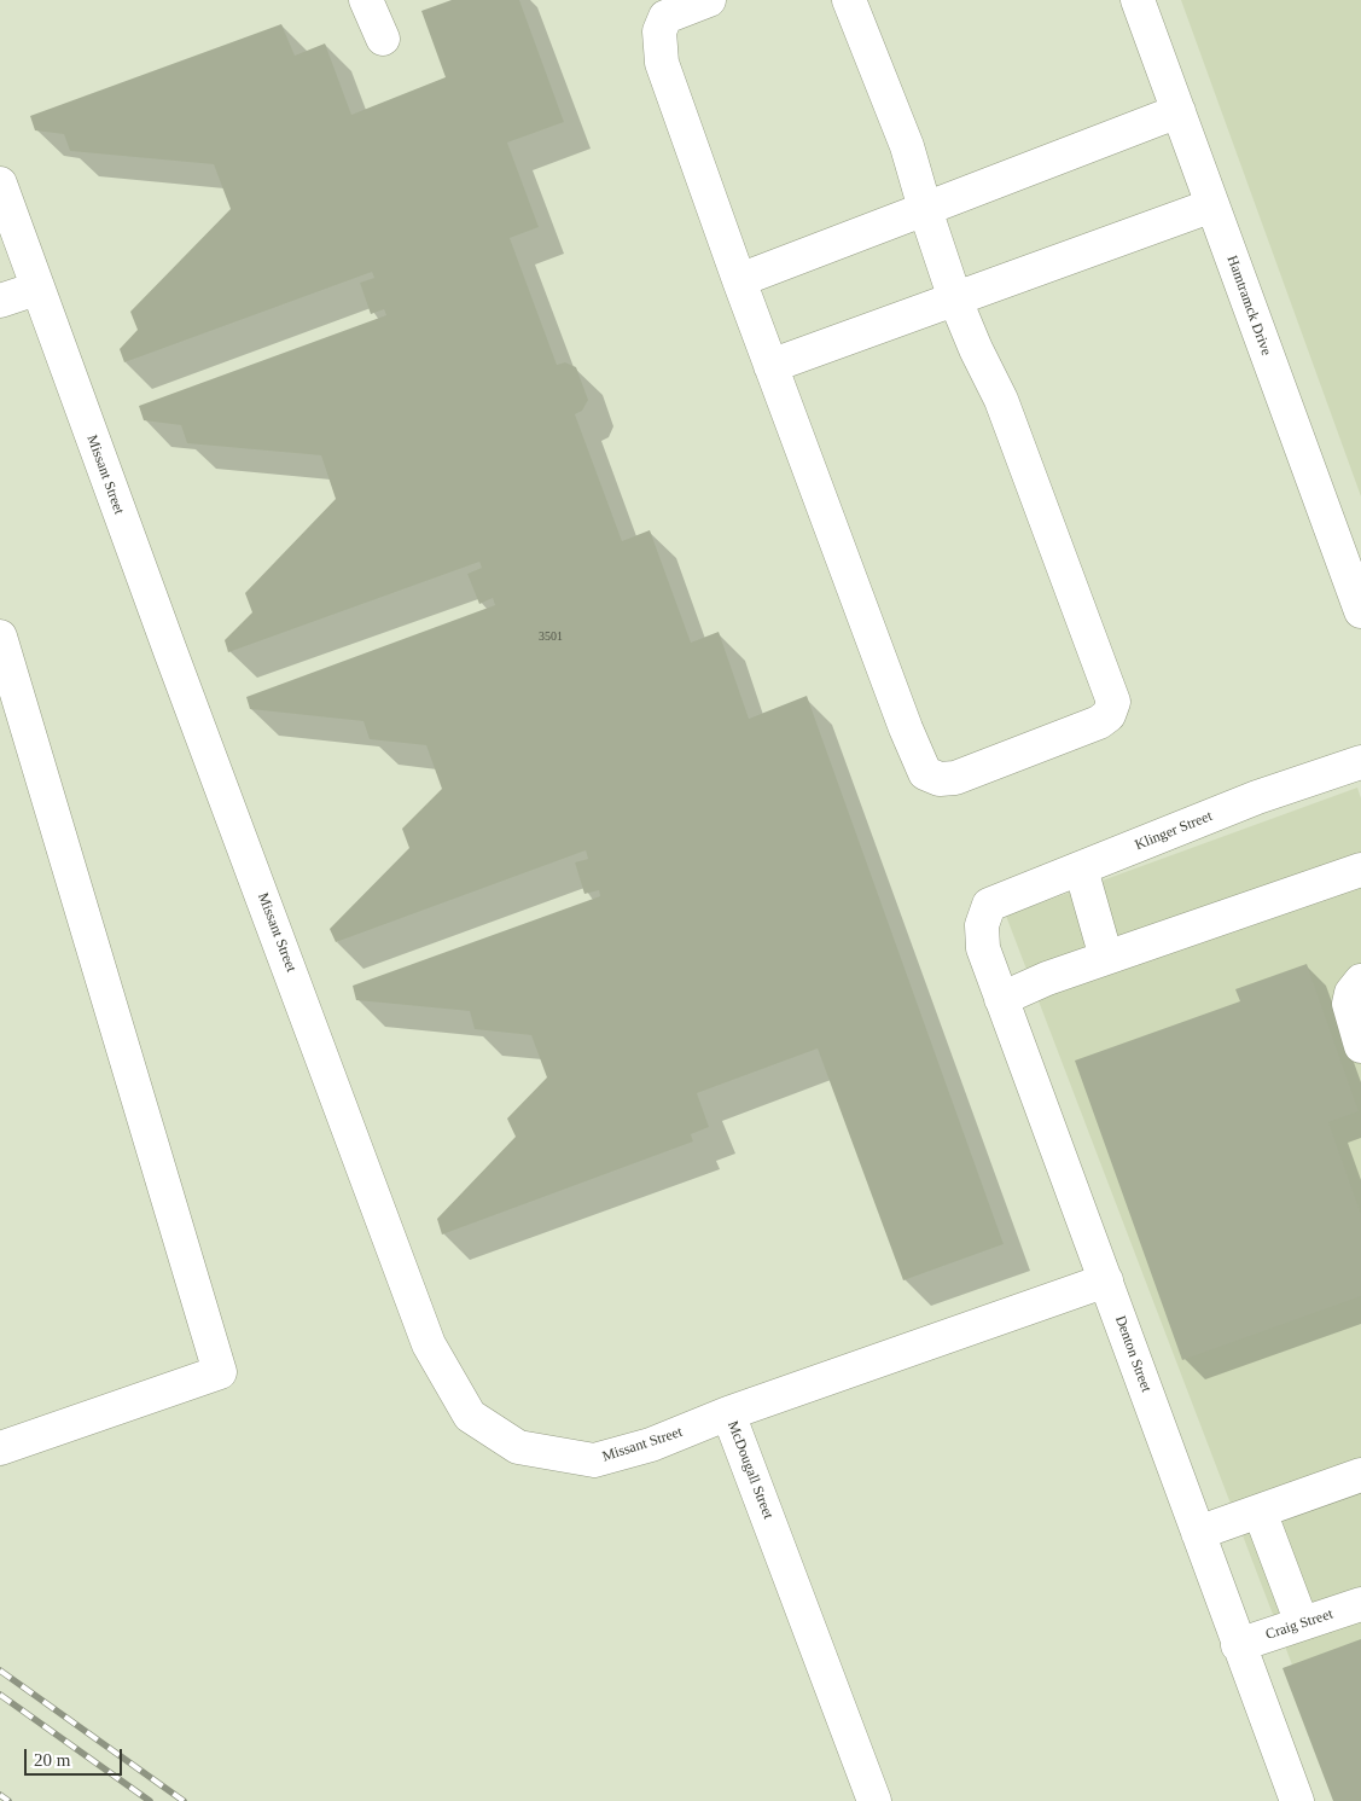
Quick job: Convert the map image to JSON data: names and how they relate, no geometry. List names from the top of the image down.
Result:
{
  "streets": {
    "street": [
      "Hamtramck Drive",
      "Missant Street",
      "Klinger Street",
      "Denton Street",
      "McDougall Street",
      "Craig Street"
    ]
  },
  "crossings": [
    ["Missant Street", "McDougall Street"],
    ["Klinger Street", "Denton Street"],
    ["Denton Street", "McDougall Street"],
    ["Denton Street", "Craig Street"]
  ],
  "house_numbers": ["3501"],
  "scale_bar": "20 m"
}
